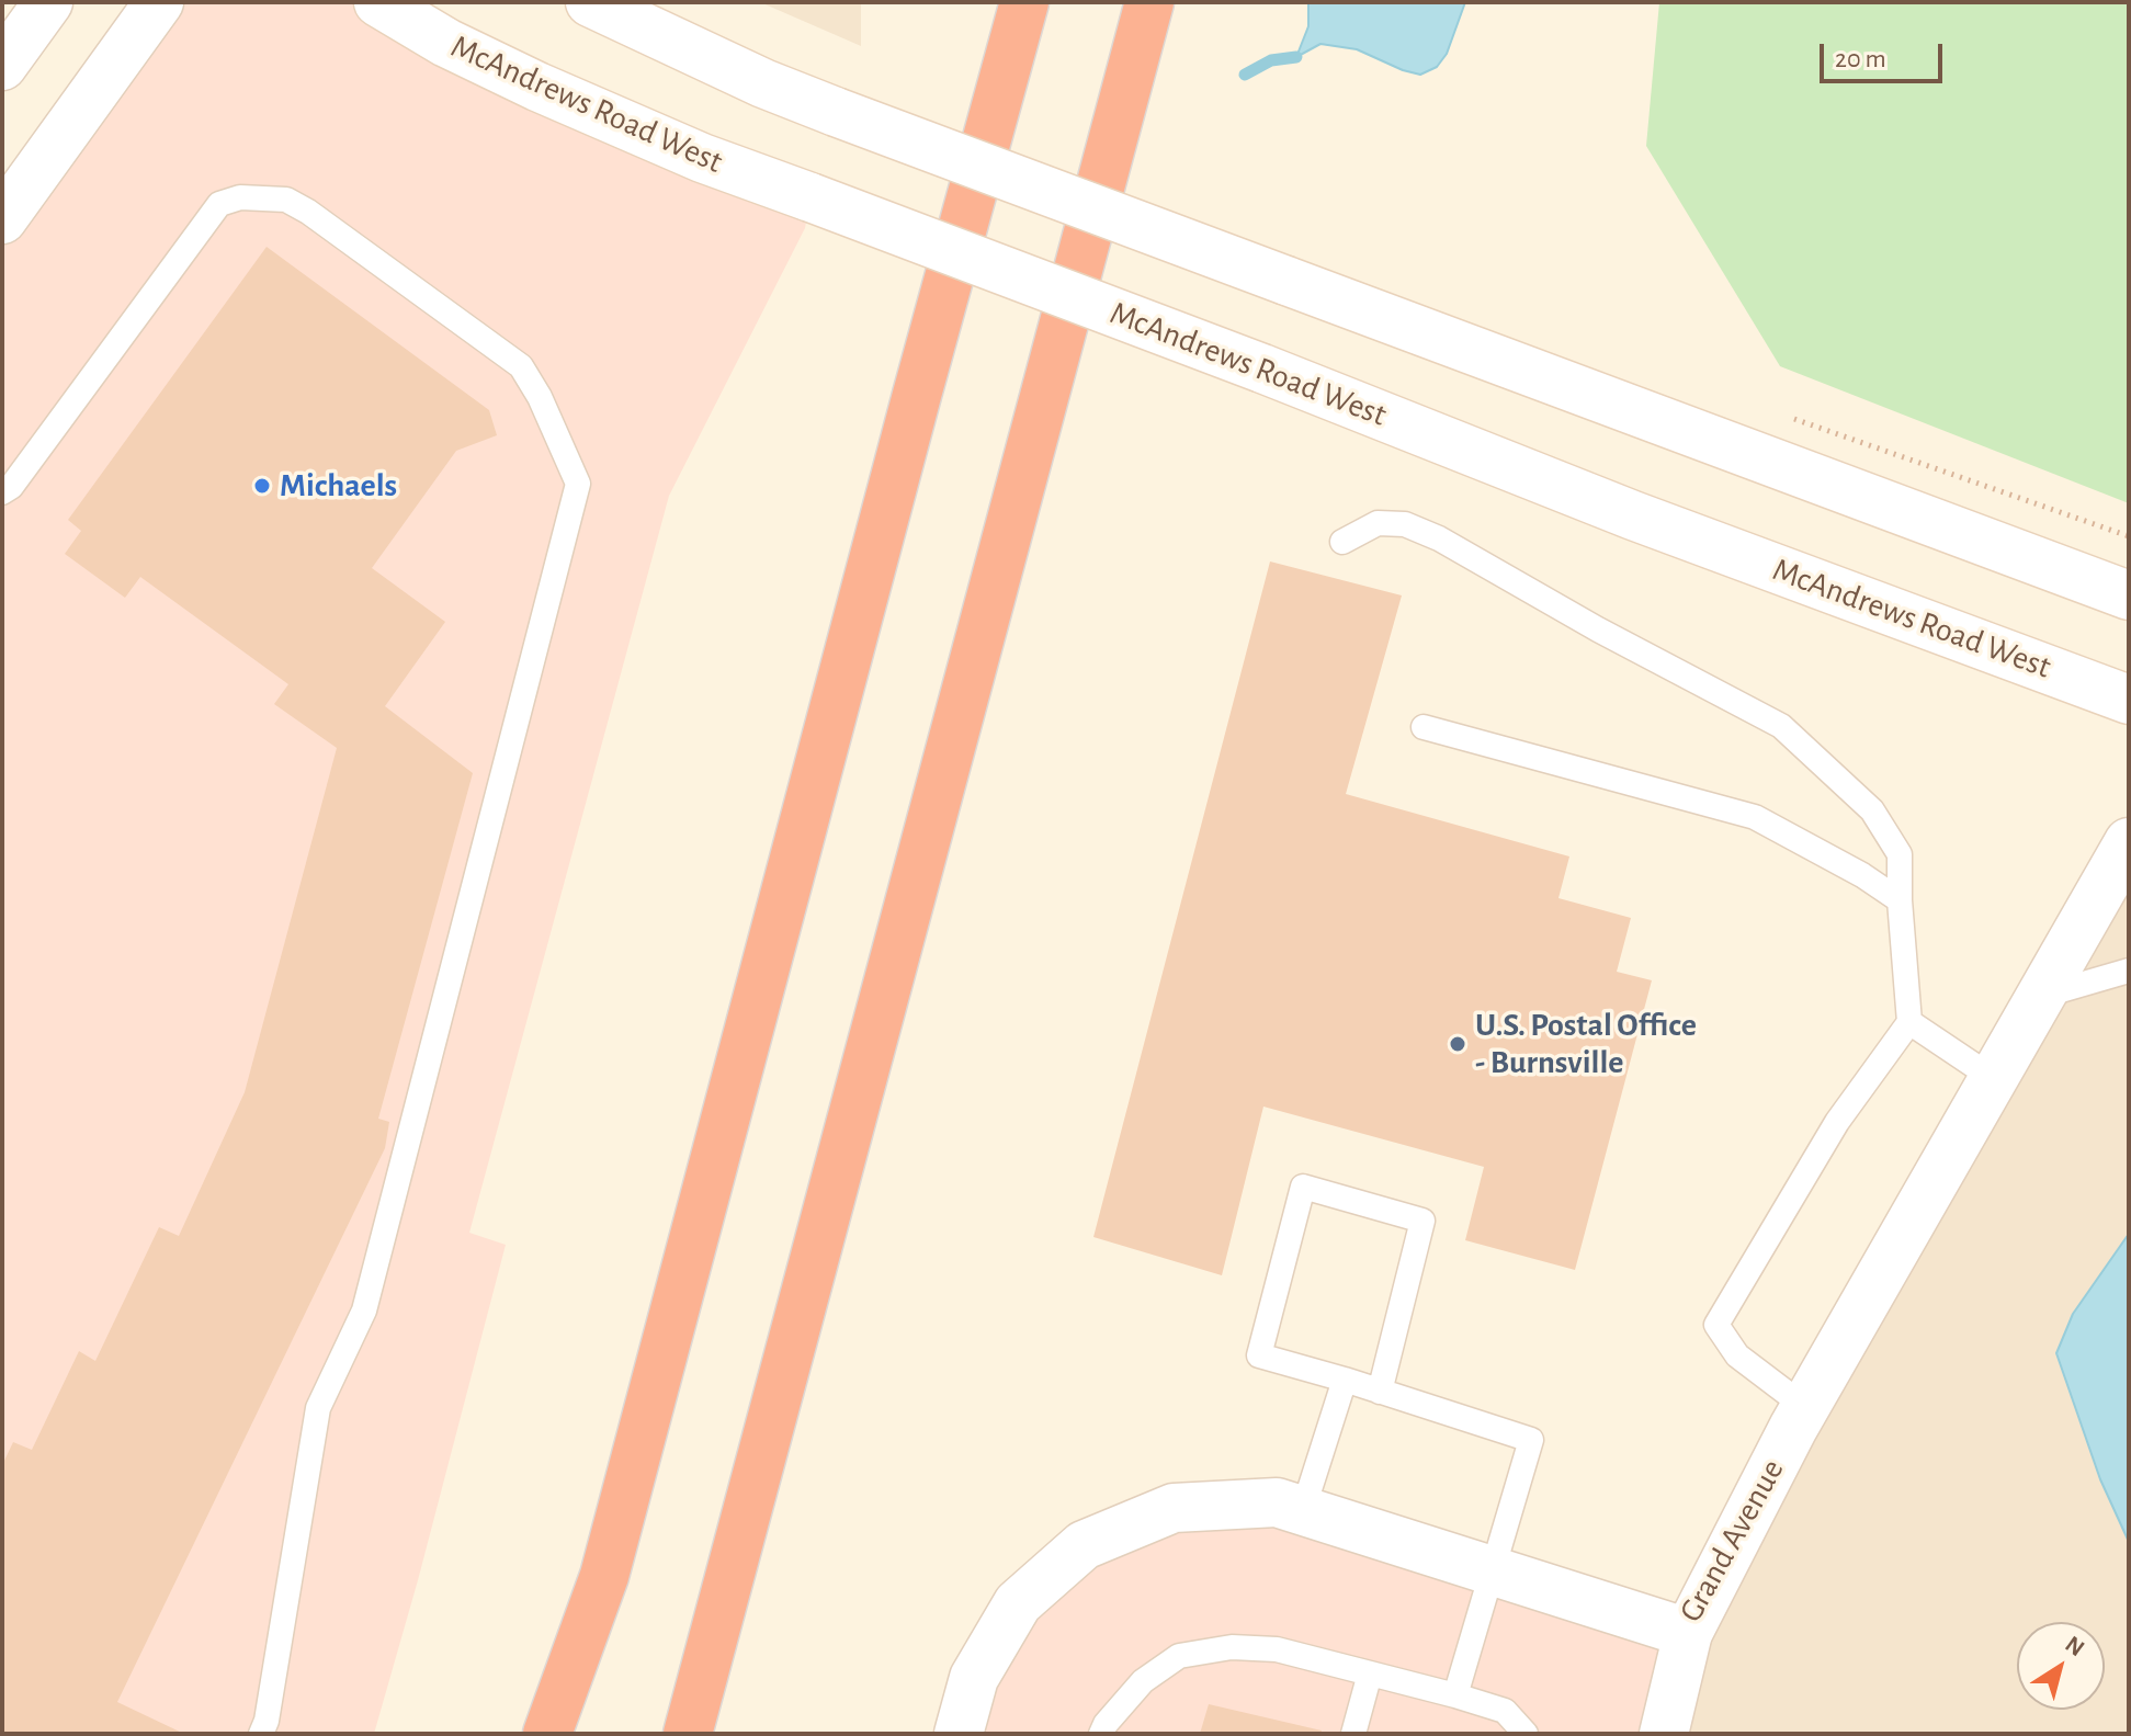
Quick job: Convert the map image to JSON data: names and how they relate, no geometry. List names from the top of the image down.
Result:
{
  "streets": {
    "main road": ["McAndrews Road West", "Grand Avenue"]
  },
  "places": ["Michaels", "U.S. Postal Office - Burnsville"],
  "scale_bar": "20 m",
  "north": "top right"
}
